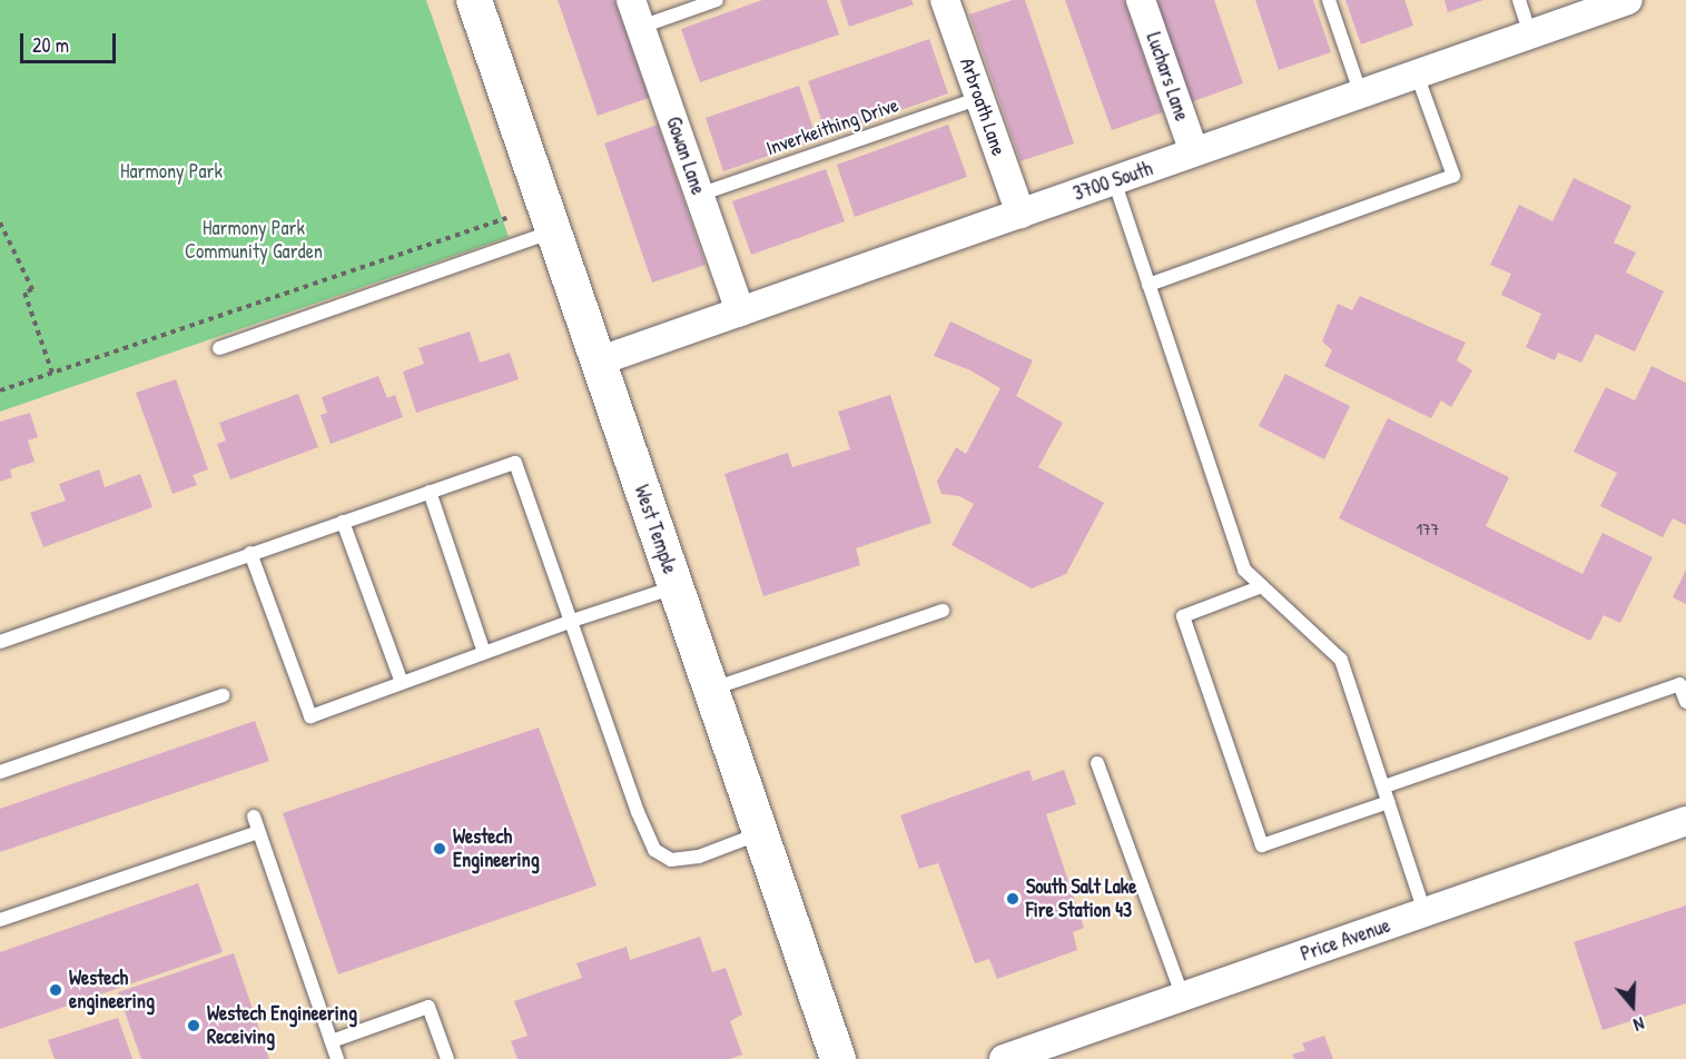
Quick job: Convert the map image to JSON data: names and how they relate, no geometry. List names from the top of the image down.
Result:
{
  "streets": {
    "street": [
      "Luchars Lane",
      "Arbroath Lane",
      "Gowan Lane",
      "3700 South",
      "West Temple",
      "Price Avenue"
    ],
    "lane": ["Inverkeithing Drive"]
  },
  "crossings": [
    ["Luchars Lane", "3700 South"],
    ["Arbroath Lane", "Inverkeithing Drive"],
    ["Arbroath Lane", "3700 South"],
    ["Inverkeithing Drive", "Gowan Lane"],
    ["Gowan Lane", "3700 South"],
    ["3700 South", "West Temple"]
  ],
  "parks": ["Harmony Park", "Harmony Park Community Garden"],
  "places": [
    "Westech Engineering",
    "South Salt Lake Fire Station 43",
    "Westech engineering",
    "Westech Engineering Receiving"
  ],
  "house_numbers": ["177"],
  "scale_bar": "20 m",
  "north": "bottom"
}
